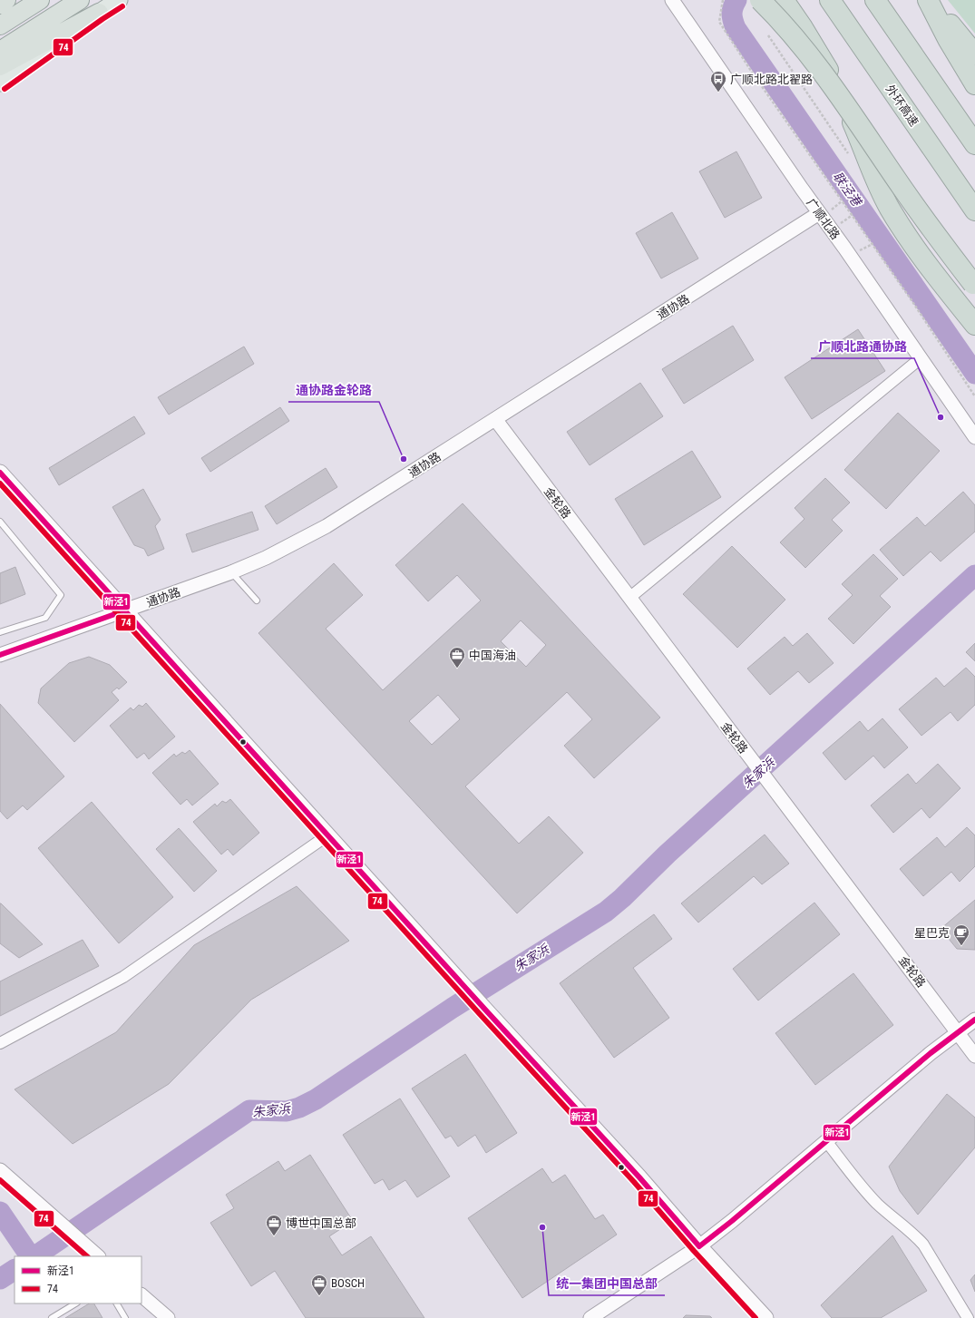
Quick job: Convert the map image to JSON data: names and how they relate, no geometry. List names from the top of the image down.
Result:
{
  "streets": {
    "highway": ["外环高速"],
    "street": ["广顺北路", "通协路", "金轮路"]
  },
  "crossings": [
    ["广顺北路", "通协路"],
    ["通协路", "金轮路"]
  ],
  "water": ["联泾港", "朱家浜"],
  "places": {
    "bus stop": ["广顺北路北翟路"],
    "other": ["广顺北路通协路", "通协路金轮路", "统一集团中国总部"],
    "office": ["中国海油", "博世中国总部", "BOSCH"],
    "cafe": ["星巴克"]
  },
  "lines": ["transit line 74", "transit line 新泾1"],
  "legend": ["新泾1", "74"]
}
